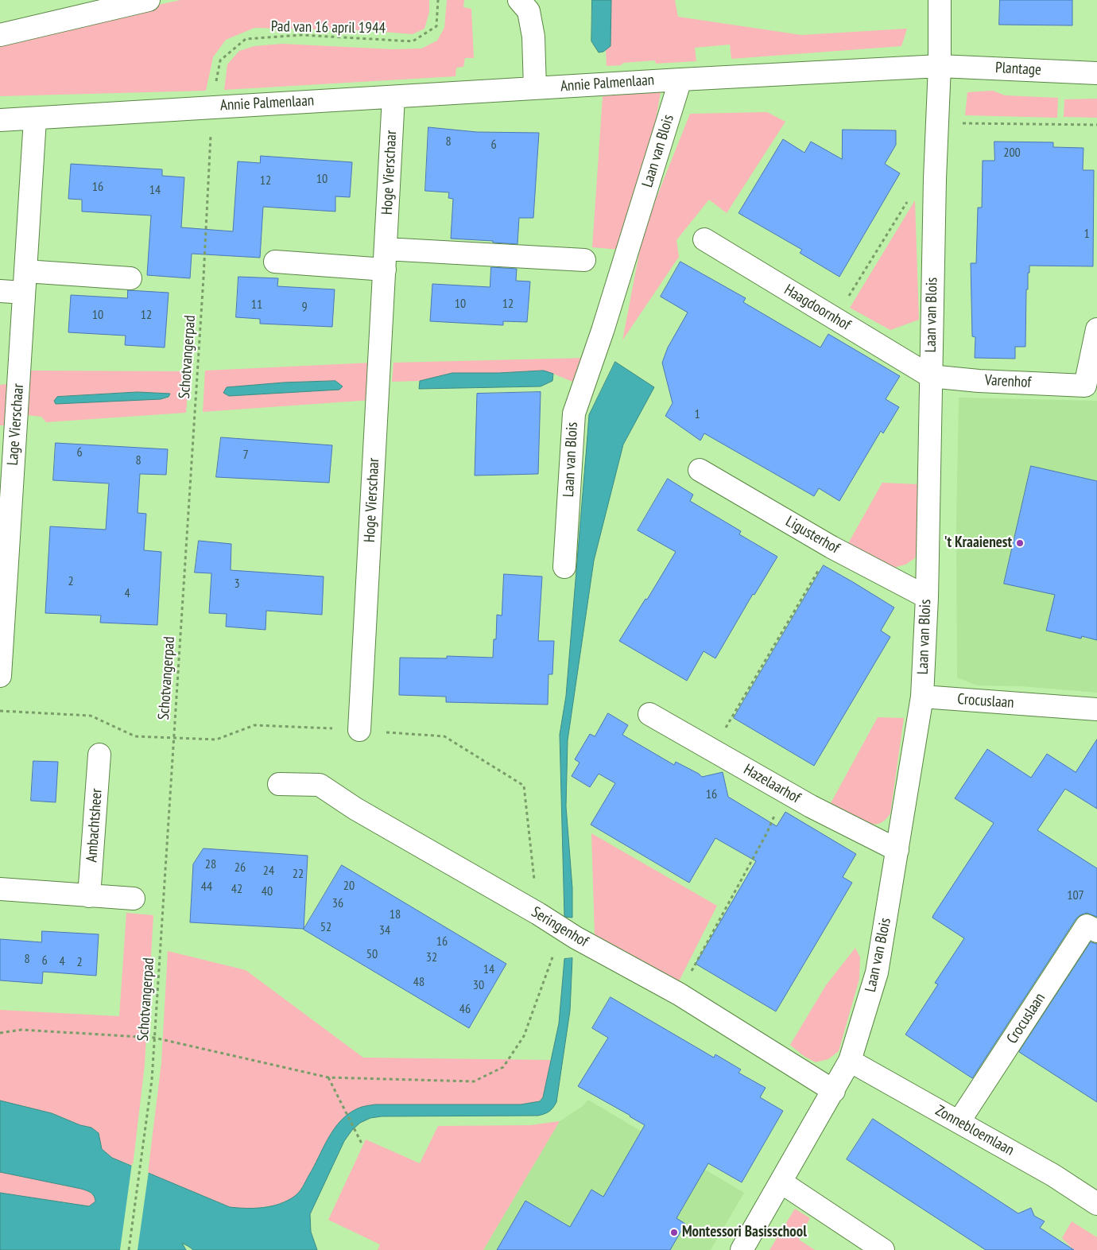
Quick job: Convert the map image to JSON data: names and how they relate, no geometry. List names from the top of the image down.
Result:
{
  "streets": {
    "street": [
      "Plantage",
      "Annie Palmenlaan",
      "Laan van Blois",
      "Hoge Vierschaar",
      "Haagdoornhof",
      "Varenhof",
      "Lage Vierschaar",
      "Ligusterhof",
      "Crocuslaan",
      "Hazelaarhof",
      "Ambachtsheer",
      "Seringenhof",
      "Zonnebloemlaan"
    ],
    "path": ["Pad van 16 april 1944", "Schotvangerpad"]
  },
  "crossings": [
    ["Pad van 16 april 1944", "Annie Palmenlaan"],
    ["Pad van 16 april 1944", "Schotvangerpad"],
    ["Plantage", "Laan van Blois"],
    ["Annie Palmenlaan", "Laan van Blois"],
    ["Annie Palmenlaan", "Hoge Vierschaar"],
    ["Annie Palmenlaan", "Schotvangerpad"],
    ["Annie Palmenlaan", "Lage Vierschaar"],
    ["Laan van Blois", "Haagdoornhof"],
    ["Laan van Blois", "Varenhof"],
    ["Laan van Blois", "Ligusterhof"],
    ["Laan van Blois", "Crocuslaan"],
    ["Laan van Blois", "Hazelaarhof"],
    ["Laan van Blois", "Seringenhof"],
    ["Laan van Blois", "Zonnebloemlaan"],
    ["Haagdoornhof", "Varenhof"],
    ["Crocuslaan", "Zonnebloemlaan"]
  ],
  "places": ["'t Kraaienest", "Montessori Basisschool"],
  "house_numbers": [
    "8",
    "6",
    "200",
    "10",
    "12",
    "16",
    "14",
    "1",
    "10",
    "12",
    "11",
    "9",
    "10",
    "12",
    "1",
    "6",
    "7",
    "8",
    "2",
    "3",
    "4",
    "16",
    "28",
    "26",
    "24",
    "22",
    "20",
    "44",
    "42",
    "40",
    "107",
    "36",
    "18",
    "52",
    "34",
    "16",
    "50",
    "32",
    "8",
    "6",
    "4",
    "2",
    "14",
    "48",
    "30",
    "46"
  ]
}
